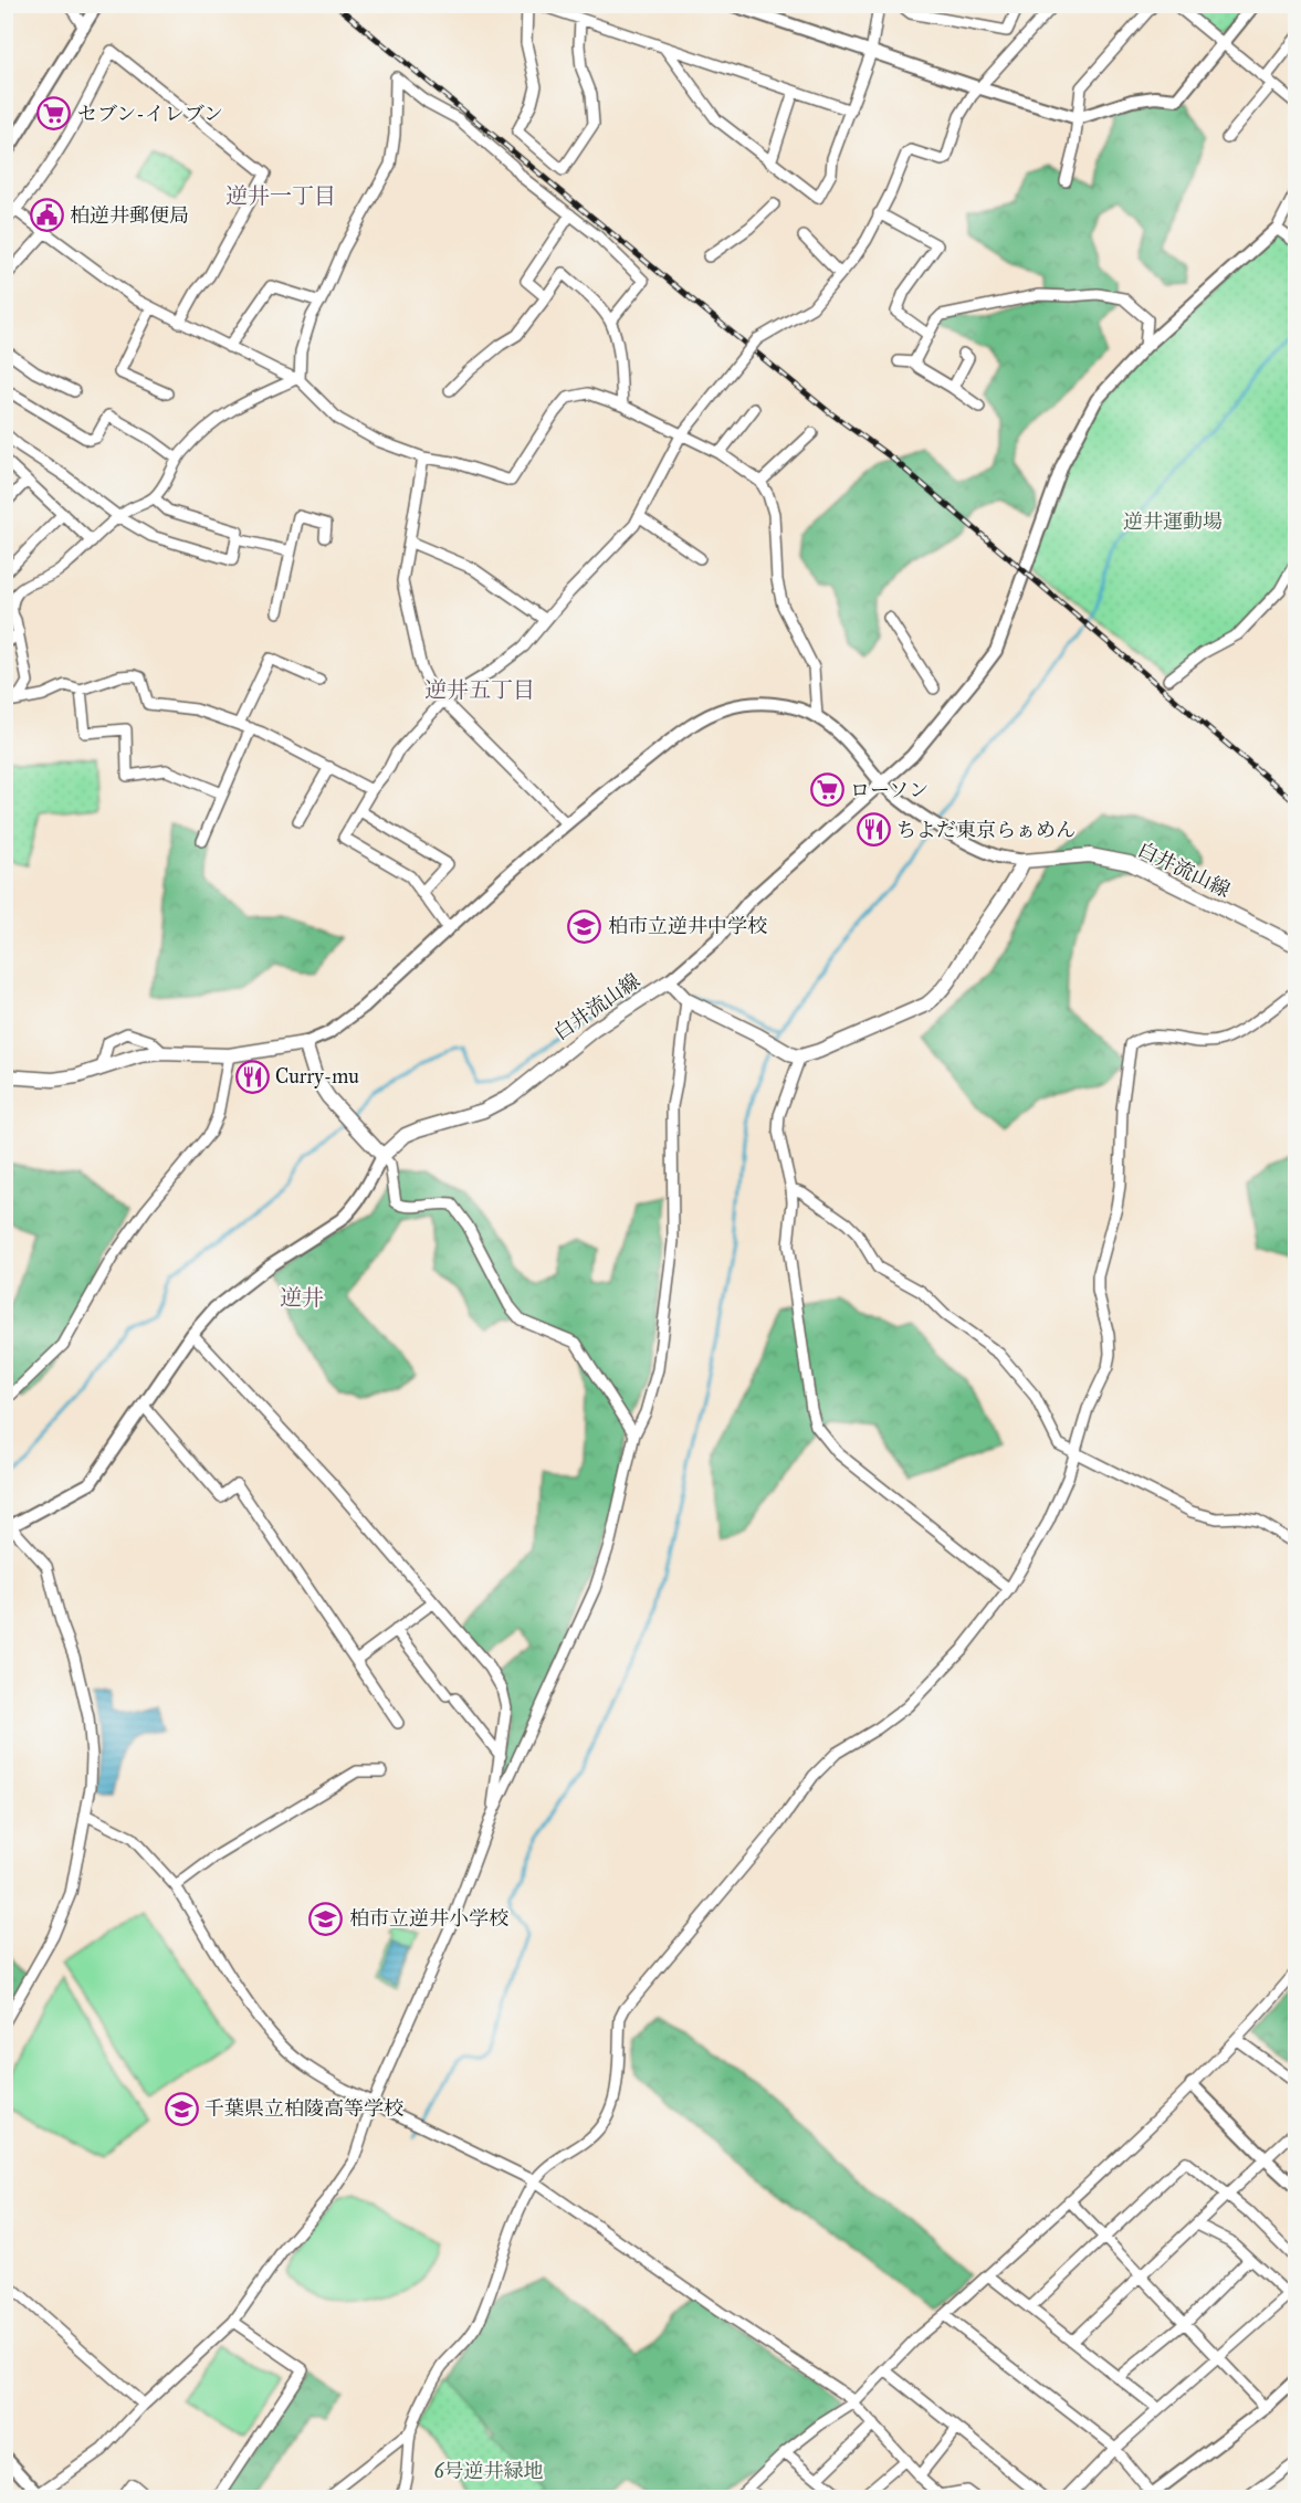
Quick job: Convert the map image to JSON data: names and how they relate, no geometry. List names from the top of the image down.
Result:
{
  "streets": {
    "main road": ["白井流山線"]
  },
  "districts": ["逆井一丁目", "逆井五丁目", "逆井"],
  "parks": ["逆井運動場", "6号逆井緑地"],
  "places": {
    "supermarket": ["セブン-イレブン", "ローソン"],
    "public building": ["柏逆井郵便局"],
    "restaurant": ["ちよだ東京らぁめん", "Curry-mu"],
    "school or university": ["柏市立逆井中学校", "柏市立逆井小学校", "千葉県立柏陵高等学校"]
  }
}
